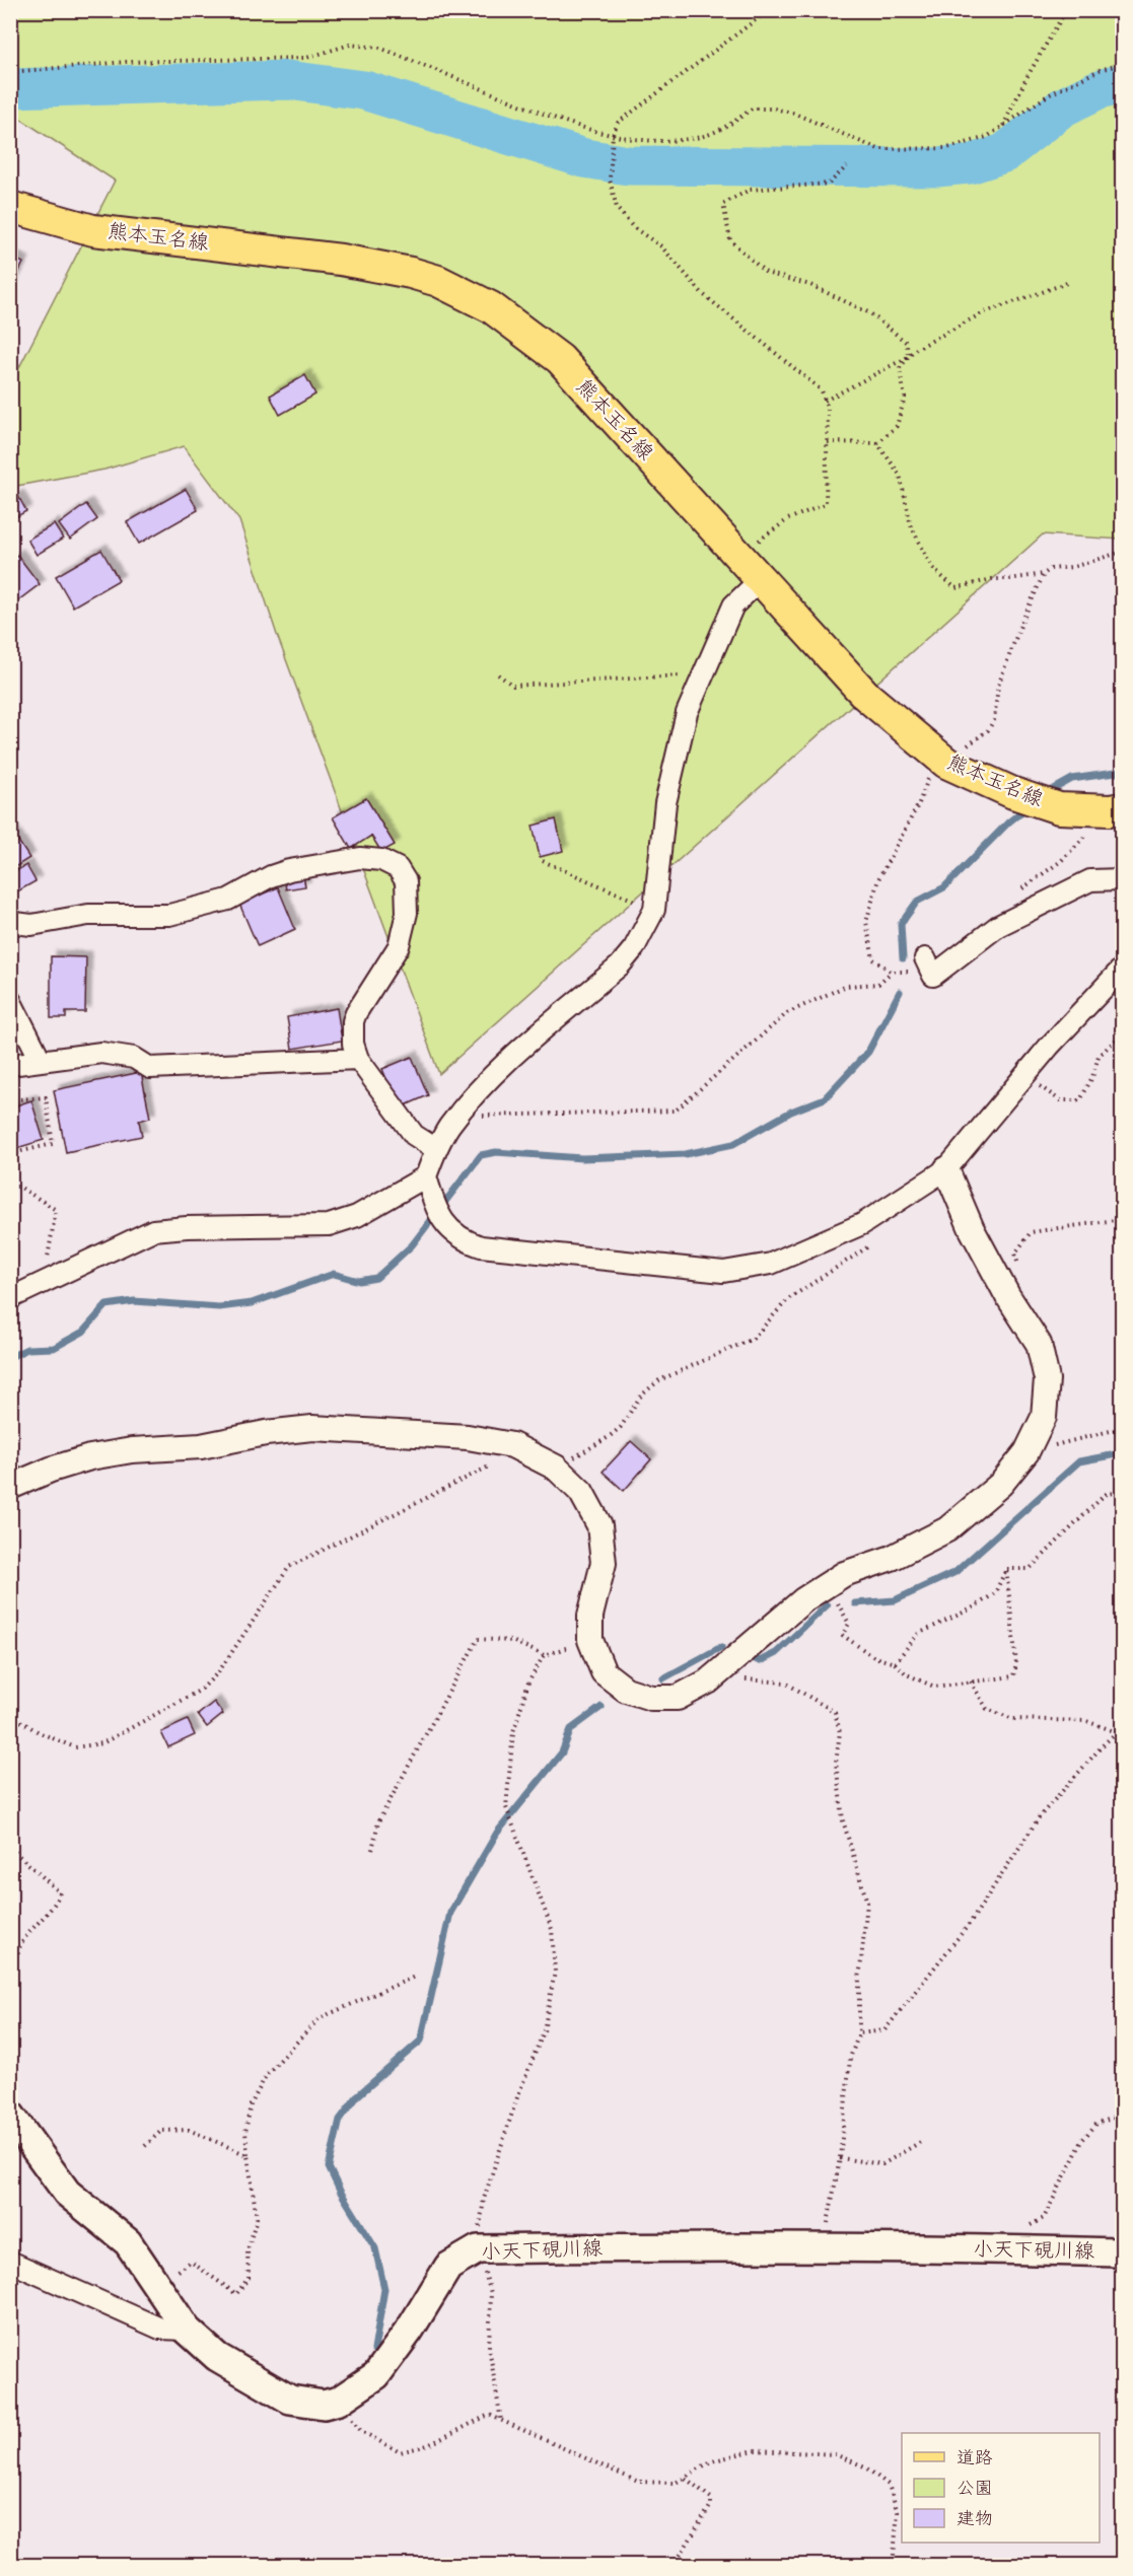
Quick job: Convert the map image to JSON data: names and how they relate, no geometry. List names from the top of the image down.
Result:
{
  "streets": {
    "main road": ["熊本玉名線", "小天下硯川線"]
  },
  "legend": ["道路", "公園", "建物"]
}
